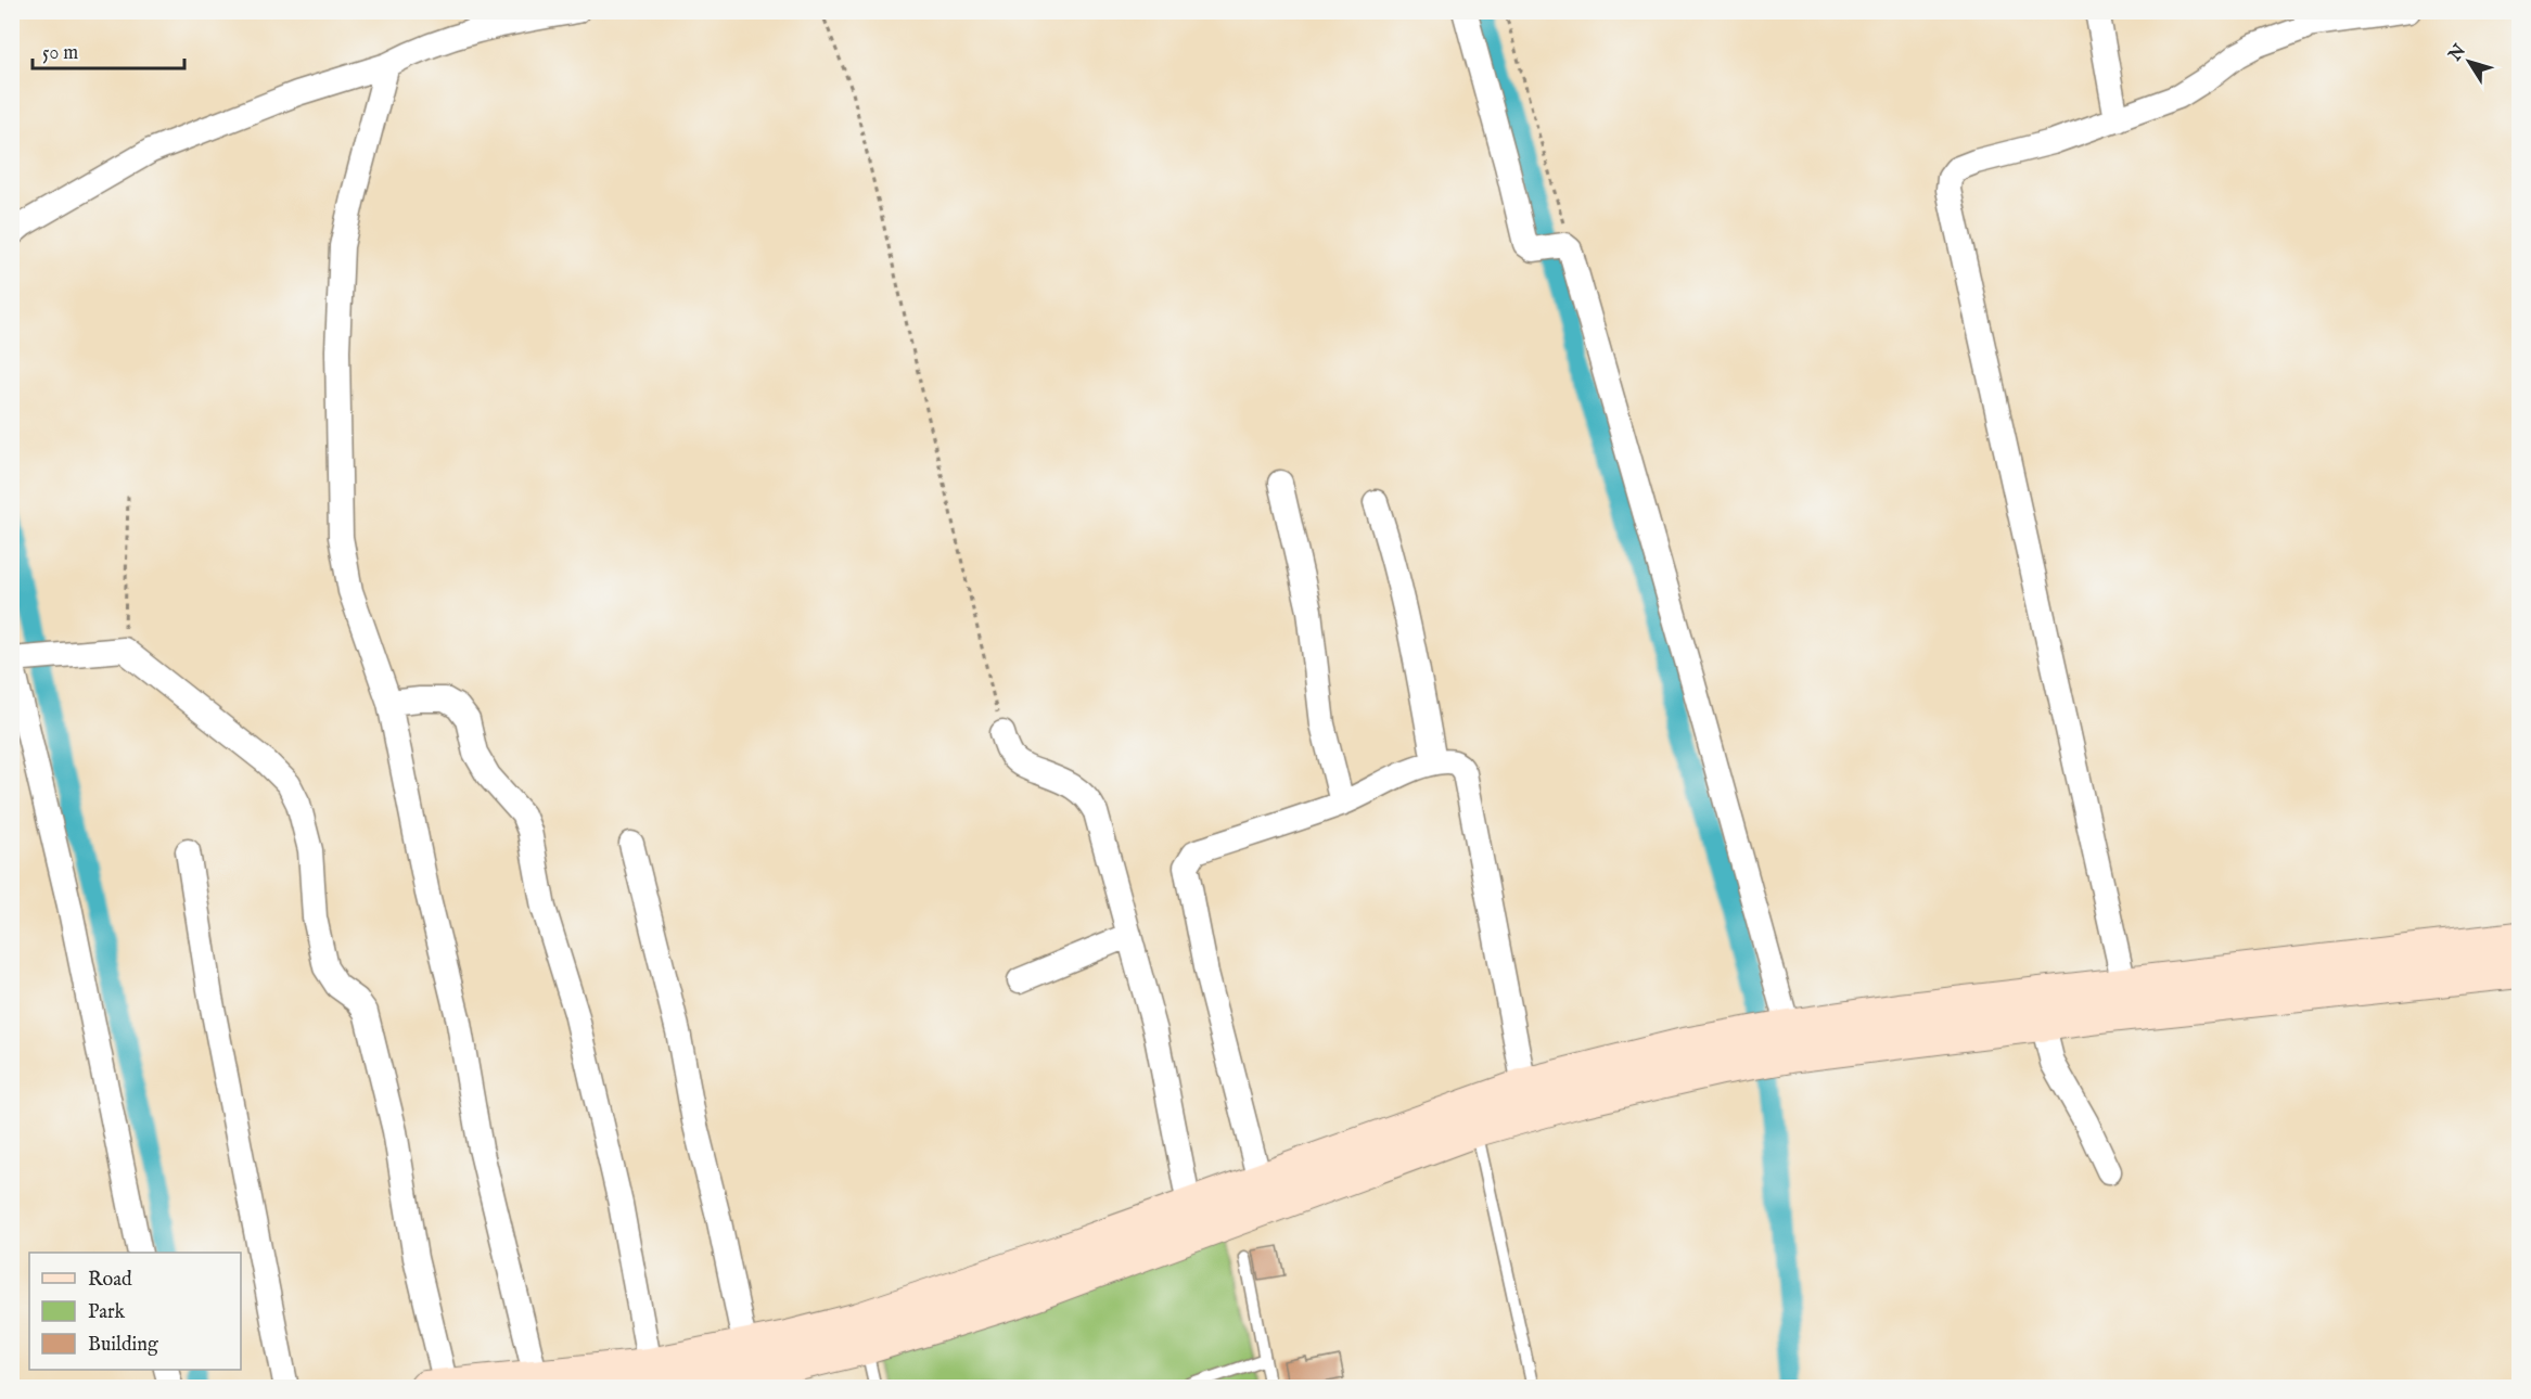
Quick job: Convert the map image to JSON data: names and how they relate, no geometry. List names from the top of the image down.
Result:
{
  "legend": ["Road", "Park", "Building"],
  "scale_bar": "50 m",
  "north": "top left"
}
